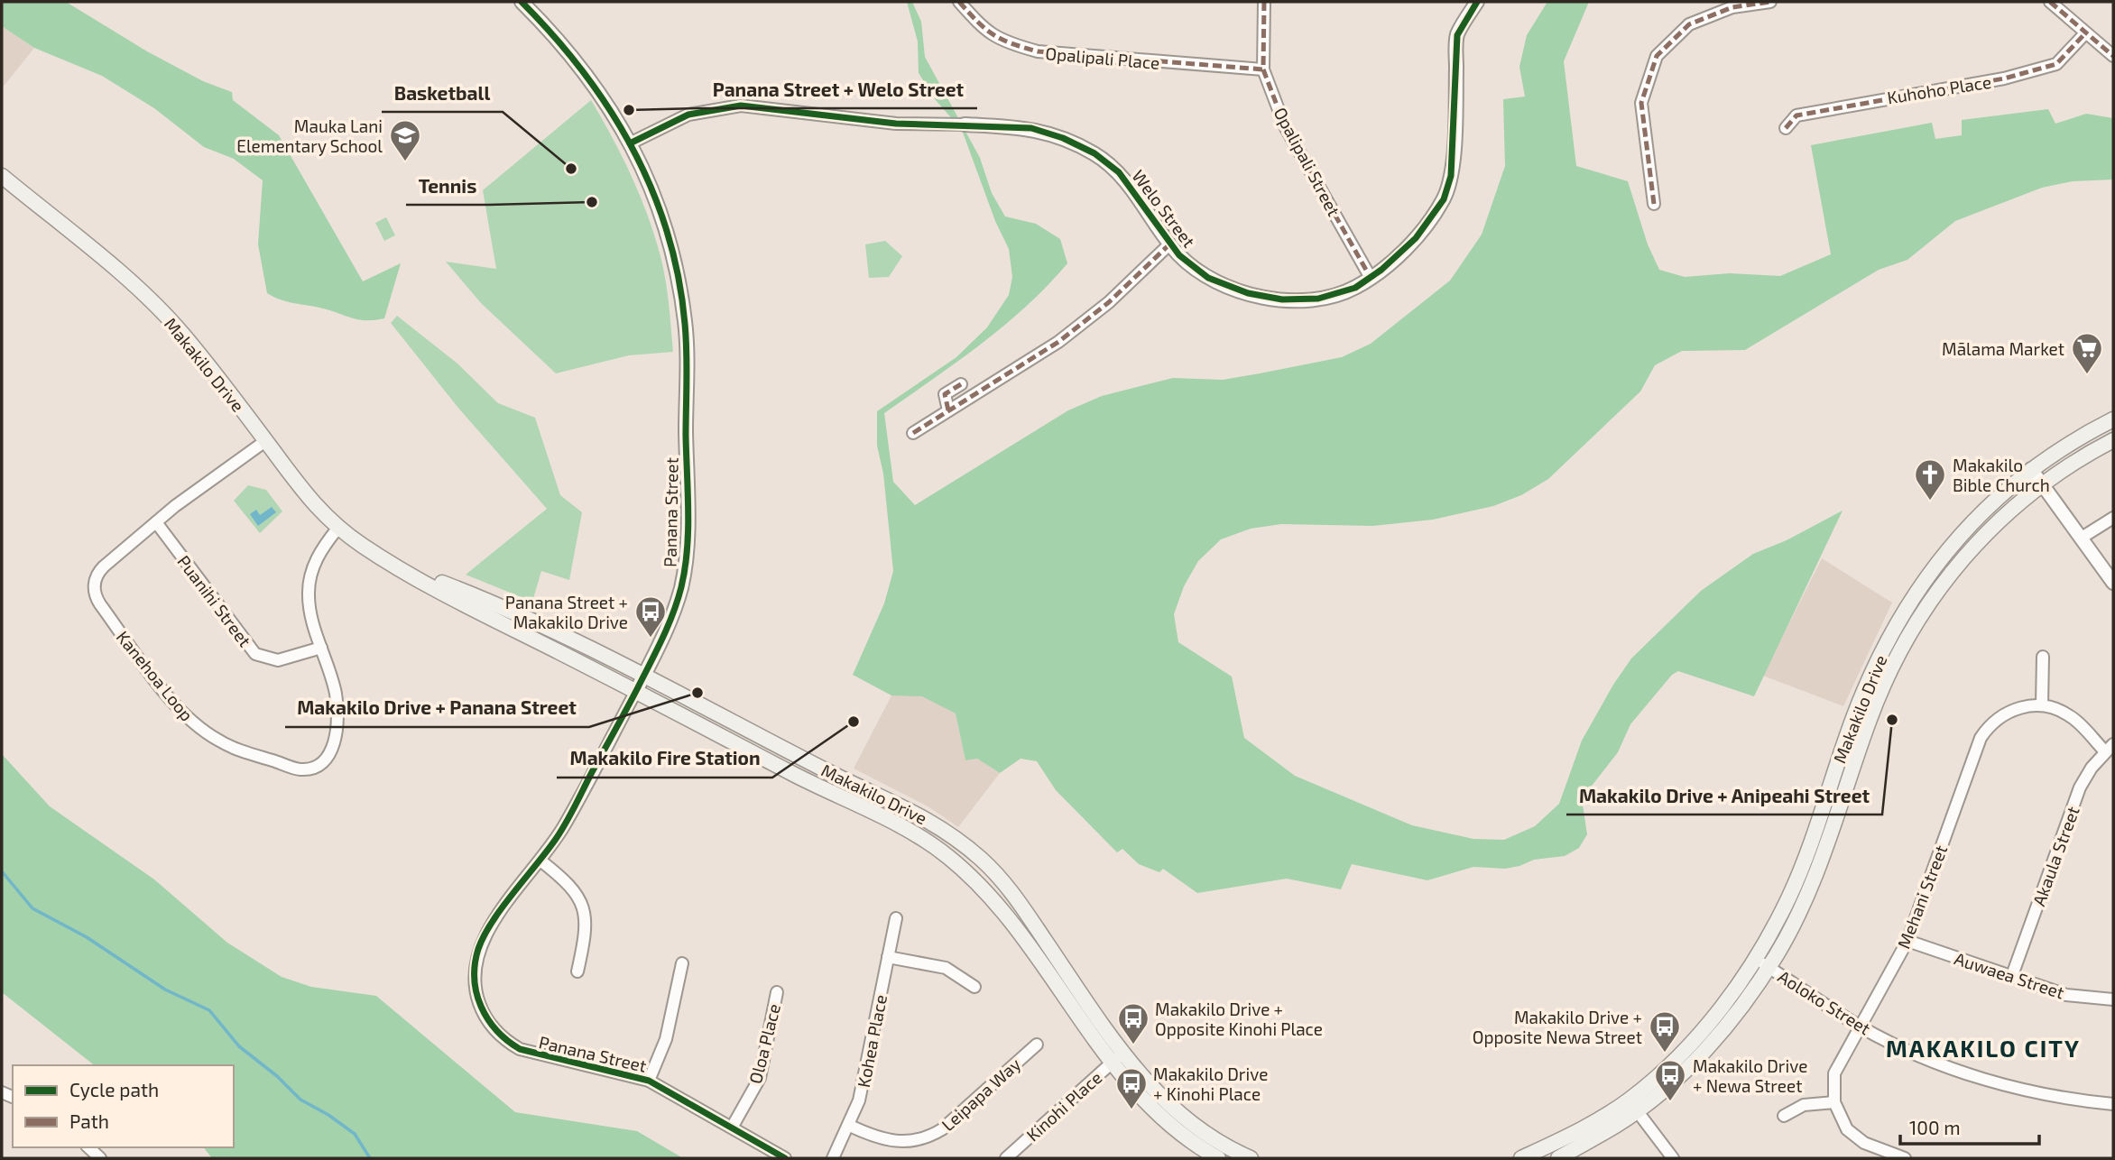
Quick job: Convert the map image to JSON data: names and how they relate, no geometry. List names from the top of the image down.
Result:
{
  "streets": {
    "main road": ["Makakilo Drive"],
    "street": [
      "Opalipali Place",
      "Kuhoho Place",
      "Opalipali Street",
      "Welo Street",
      "Panana Street",
      "Puanihi Street",
      "Kanehoa Loop",
      "Akaula Street",
      "Mehani Street",
      "Auwaea Street",
      "Aoloko Street",
      "Kohea Place",
      "Oloa Place",
      "Leipapa Way",
      "Kinohi Place"
    ]
  },
  "crossings": [
    ["Opalipali Place", "Opalipali Street"],
    ["Opalipali Street", "Welo Street"],
    ["Welo Street", "Panana Street"],
    ["Makakilo Drive", "Panana Street"],
    ["Makakilo Drive", "Kanehoa Loop"],
    ["Makakilo Drive", "Aoloko Street"],
    ["Makakilo Drive", "Kinohi Place"],
    ["Panana Street", "Oloa Place"],
    ["Puanihi Street", "Kanehoa Loop"],
    ["Akaula Street", "Auwaea Street"],
    ["Mehani Street", "Auwaea Street"],
    ["Mehani Street", "Aoloko Street"],
    ["Kohea Place", "Leipapa Way"]
  ],
  "districts": ["MAKAKILO CITY"],
  "places": {
    "other": [
      "Panana Street + Welo Street",
      "Basketball",
      "Tennis",
      "Makakilo Drive + Panana Street",
      "Makakilo Drive + Anipeahi Street",
      "Makakilo Fire Station"
    ],
    "school or university": ["Mauka Lani Elementary School"],
    "supermarket": ["Mālama Market"],
    "church": ["Makakilo Bible Church"],
    "bus stop": [
      "Panana Street + Makakilo Drive",
      "Makakilo Drive + Opposite Kinohi Place",
      "Makakilo Drive + Opposite Newa Street",
      "Makakilo Drive + Newa Street",
      "Makakilo Drive + Kinohi Place"
    ]
  },
  "legend": ["Cycle path", "Path"],
  "scale_bar": "100 m"
}
